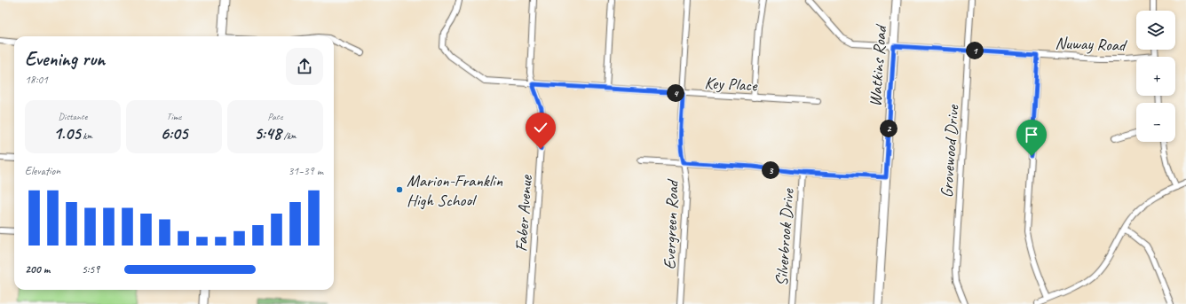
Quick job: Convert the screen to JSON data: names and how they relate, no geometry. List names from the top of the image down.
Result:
{
  "streets": {
    "street": [
      "Nuway Road",
      "Watkins Road",
      "Key Place",
      "Grovewood Drive",
      "Faber Avenue",
      "Evergreen Road",
      "Silverbrook Drive"
    ]
  },
  "crossings": [
    ["Nuway Road", "Watkins Road"],
    ["Nuway Road", "Grovewood Drive"],
    ["Key Place", "Faber Avenue"],
    ["Key Place", "Evergreen Road"]
  ],
  "places": ["Marion-Franklin High School"],
  "page": {
    "map_buttons": ["+", "−"],
    "heading": ["Evening run", "18:01"],
    "pins": [
      "1",
      "4",
      "2",
      "3"
    ],
    "stats": [
      ["Distance", "1.05 km"],
      ["Time", "6:05"],
      ["Pace", "5:48 /km"]
    ],
    "chart": ["Elevation", "31–39 m"],
    "list": [
      {
        "name": "200 m",
        "note": "5:59"
      }
    ]
  }
}
